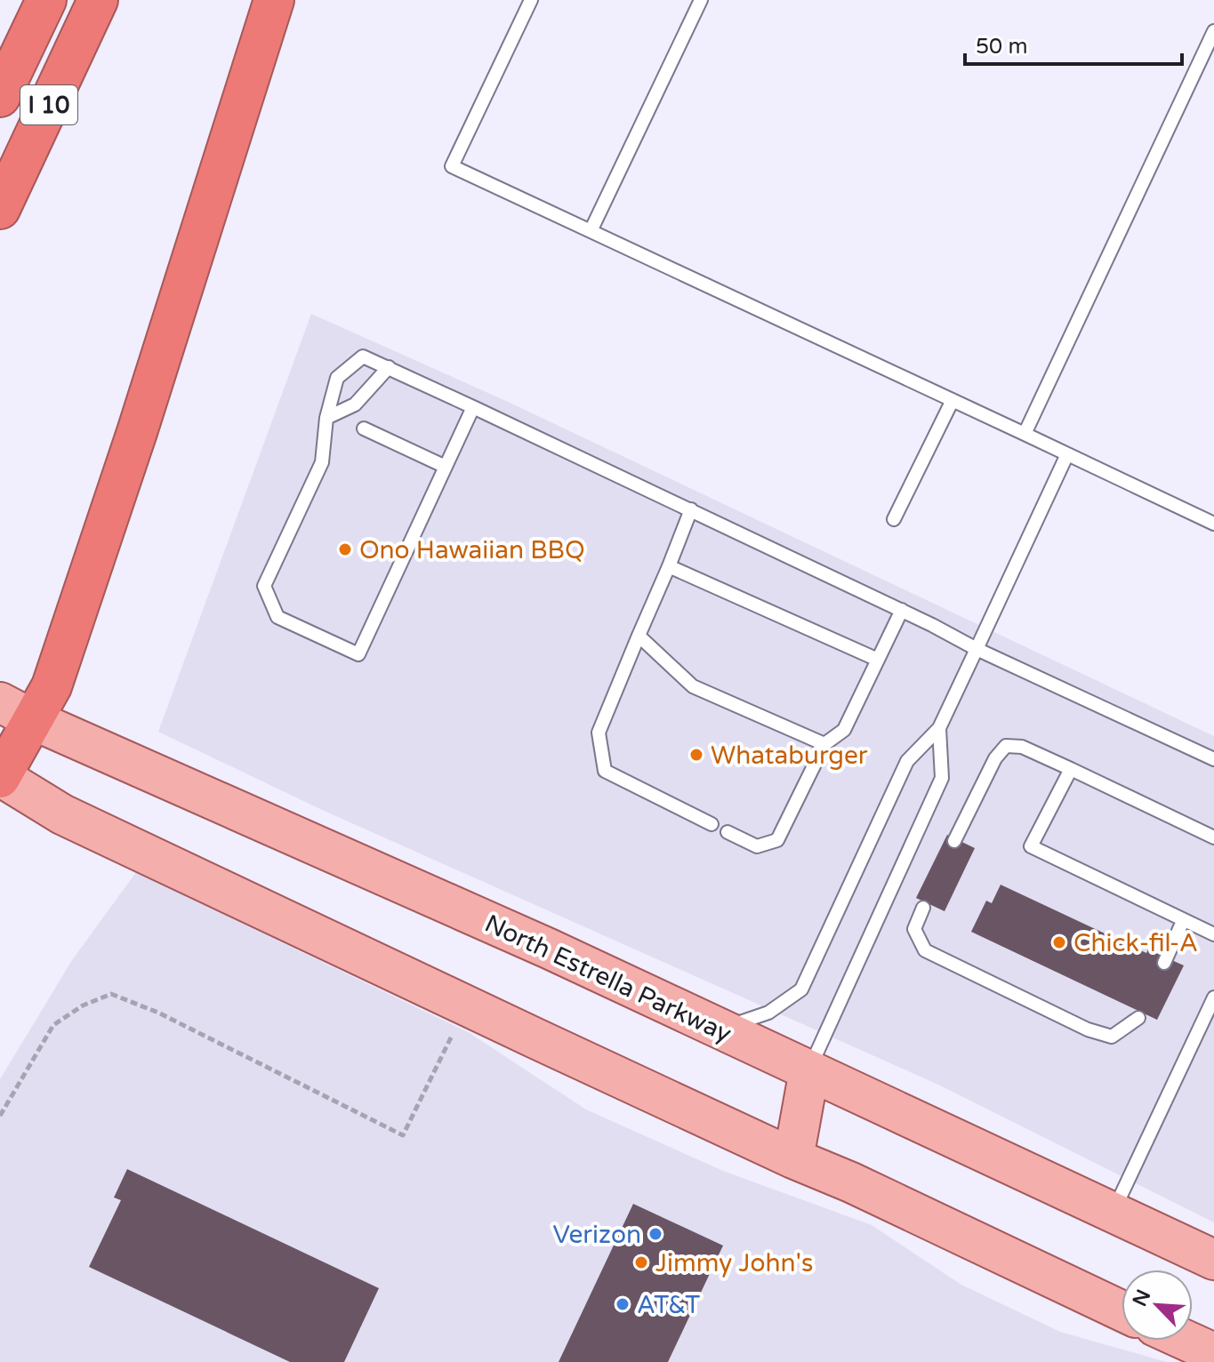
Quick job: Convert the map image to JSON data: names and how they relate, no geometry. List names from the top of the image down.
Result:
{
  "streets": {
    "highway": ["I 10"],
    "main road": ["North Estrella Parkway"]
  },
  "places": [
    "Ono Hawaiian BBQ",
    "Whataburger",
    "Chick-fil-A",
    "Verizon",
    "Jimmy John's",
    "AT&T"
  ],
  "scale_bar": "50 m",
  "north": "top left"
}
